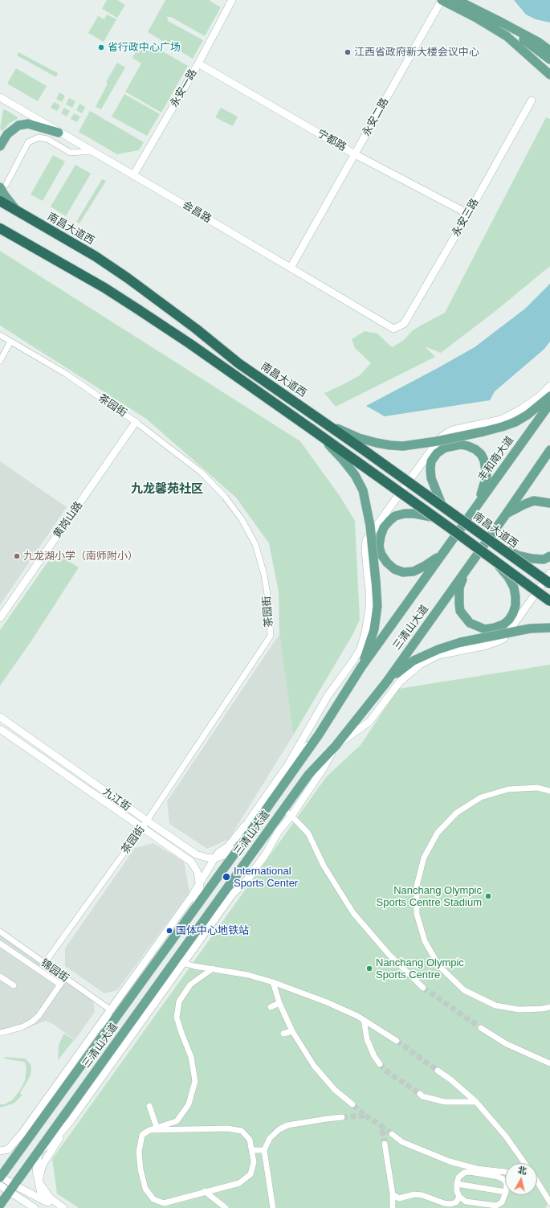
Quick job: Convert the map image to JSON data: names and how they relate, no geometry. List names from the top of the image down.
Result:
{
  "streets": {
    "highway": ["南昌大道西"],
    "main road": ["丰和南大道", "三清山大道"],
    "street": [
      "永安一路",
      "永安二路",
      "宁都路",
      "会昌路",
      "永安三路",
      "茶园街",
      "黄岗山路",
      "九江街",
      "锦园街"
    ]
  },
  "crossings": [
    ["永安一路", "宁都路"],
    ["永安一路", "会昌路"],
    ["永安二路", "宁都路"],
    ["永安二路", "会昌路"],
    ["宁都路", "永安三路"],
    ["会昌路", "永安三路"],
    ["茶园街", "黄岗山路"],
    ["茶园街", "九江街"],
    ["茶园街", "锦园街"],
    ["丰和南大道", "三清山大道"],
    ["三清山大道", "九江街"]
  ],
  "districts": ["九龙馨苑社区"],
  "places": [
    "省行政中心广场",
    "江西省政府新大楼会议中心",
    "九龙湖小学（南师附小）",
    "International Sports Center",
    "Nanchang Olympic Sports Centre Stadium",
    "国体中心地铁站",
    "Nanchang Olympic Sports Centre"
  ],
  "north": "top"
}
